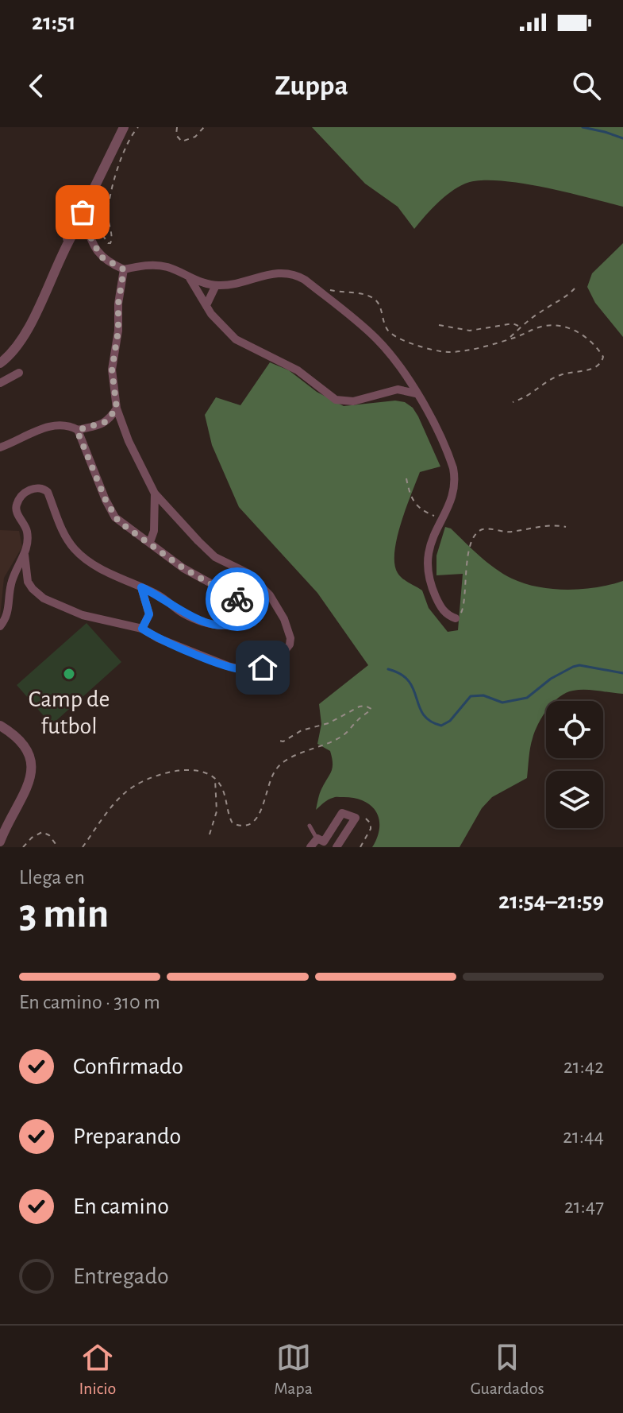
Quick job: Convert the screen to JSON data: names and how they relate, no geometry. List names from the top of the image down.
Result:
{
  "places": ["Camp de futbol"],
  "page": {
    "status": "21:51",
    "header": "Zuppa",
    "heading": ["3 min", "Llega en", "21:54–21:59"],
    "bar": "En camino · 310 m",
    "list": [
      ["Confirmado", "21:42"],
      ["Preparando", "21:44"],
      ["En camino", "21:47"],
      "Entregado"
    ],
    "tabs": ["Inicio", "Mapa", "Guardados"]
  }
}
